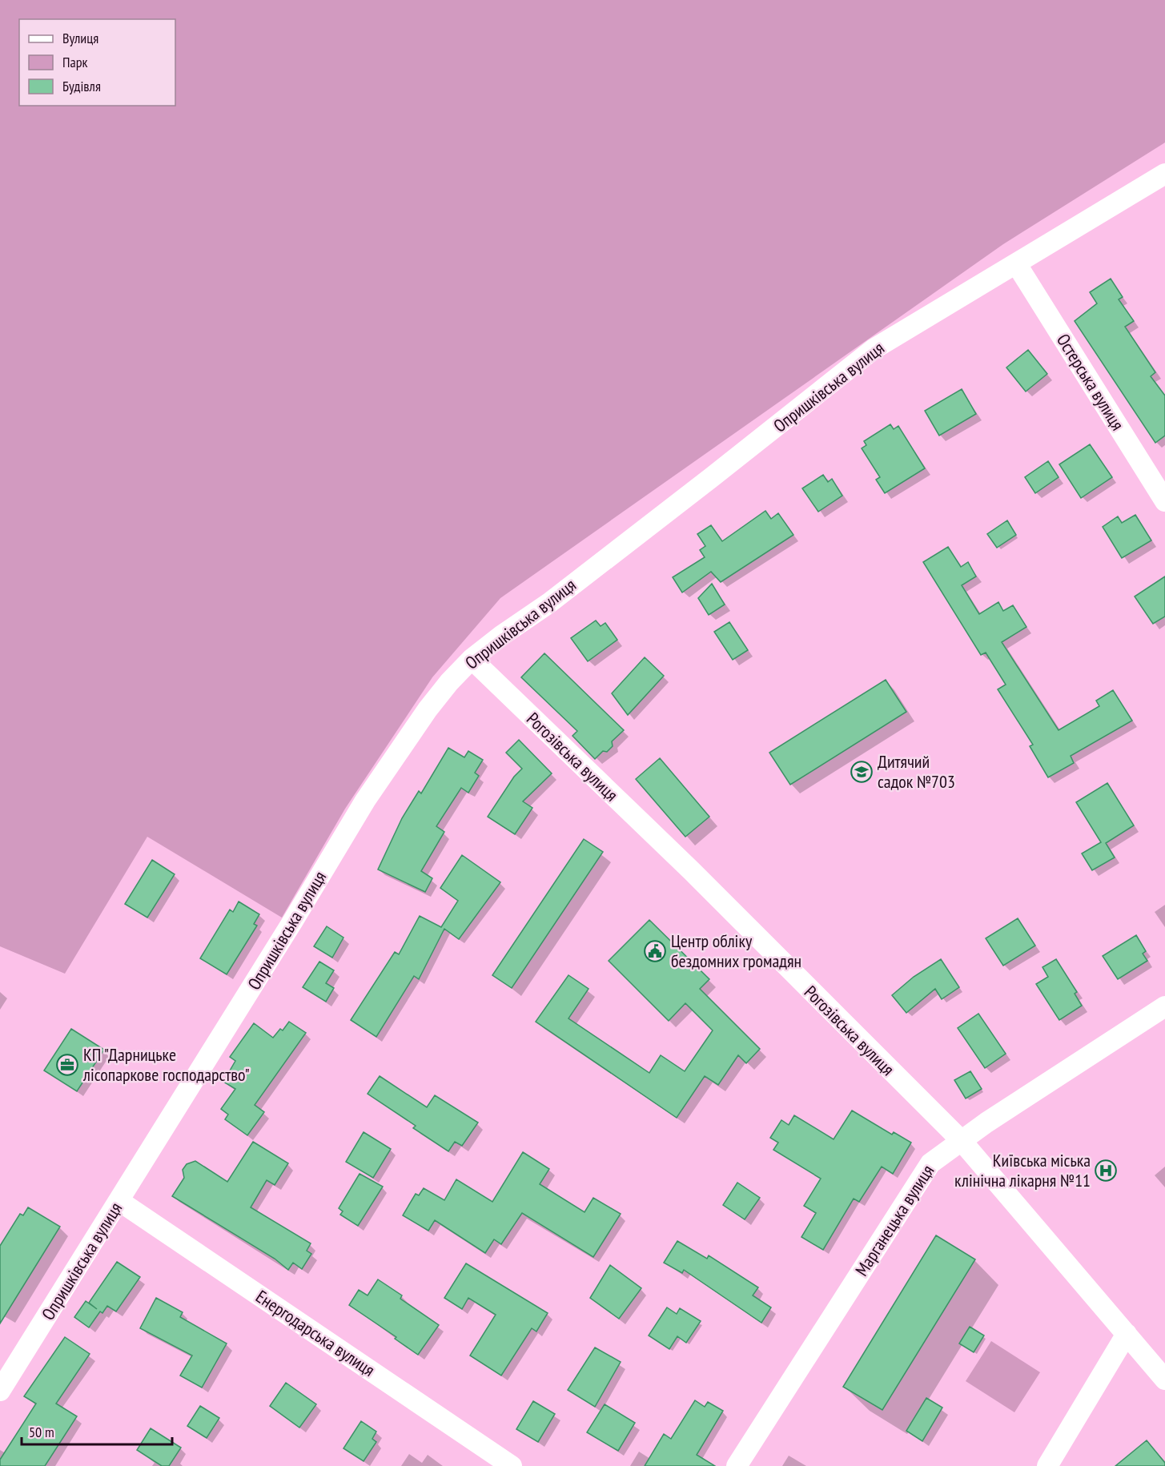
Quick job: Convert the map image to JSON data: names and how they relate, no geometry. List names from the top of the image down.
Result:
{
  "streets": {
    "street": [
      "Остерська вулиця",
      "Опришківська вулиця",
      "Рогозівська вулиця",
      "Марганецька вулиця",
      "Енергодарська вулиця"
    ]
  },
  "crossings": [
    ["Остерська вулиця", "Опришківська вулиця"],
    ["Опришківська вулиця", "Рогозівська вулиця"],
    ["Опришківська вулиця", "Енергодарська вулиця"],
    ["Рогозівська вулиця", "Марганецька вулиця"]
  ],
  "places": {
    "school or university": ["Дитячий садок №703"],
    "public building": ["Центр обліку бездомних громадян"],
    "office": ["КП \"Дарницьке лісопаркове господарство\""],
    "hospital": ["Київська міська клінічна лікарня №11"]
  },
  "legend": ["Вулиця", "Парк", "Будівля"],
  "scale_bar": "50 m"
}
